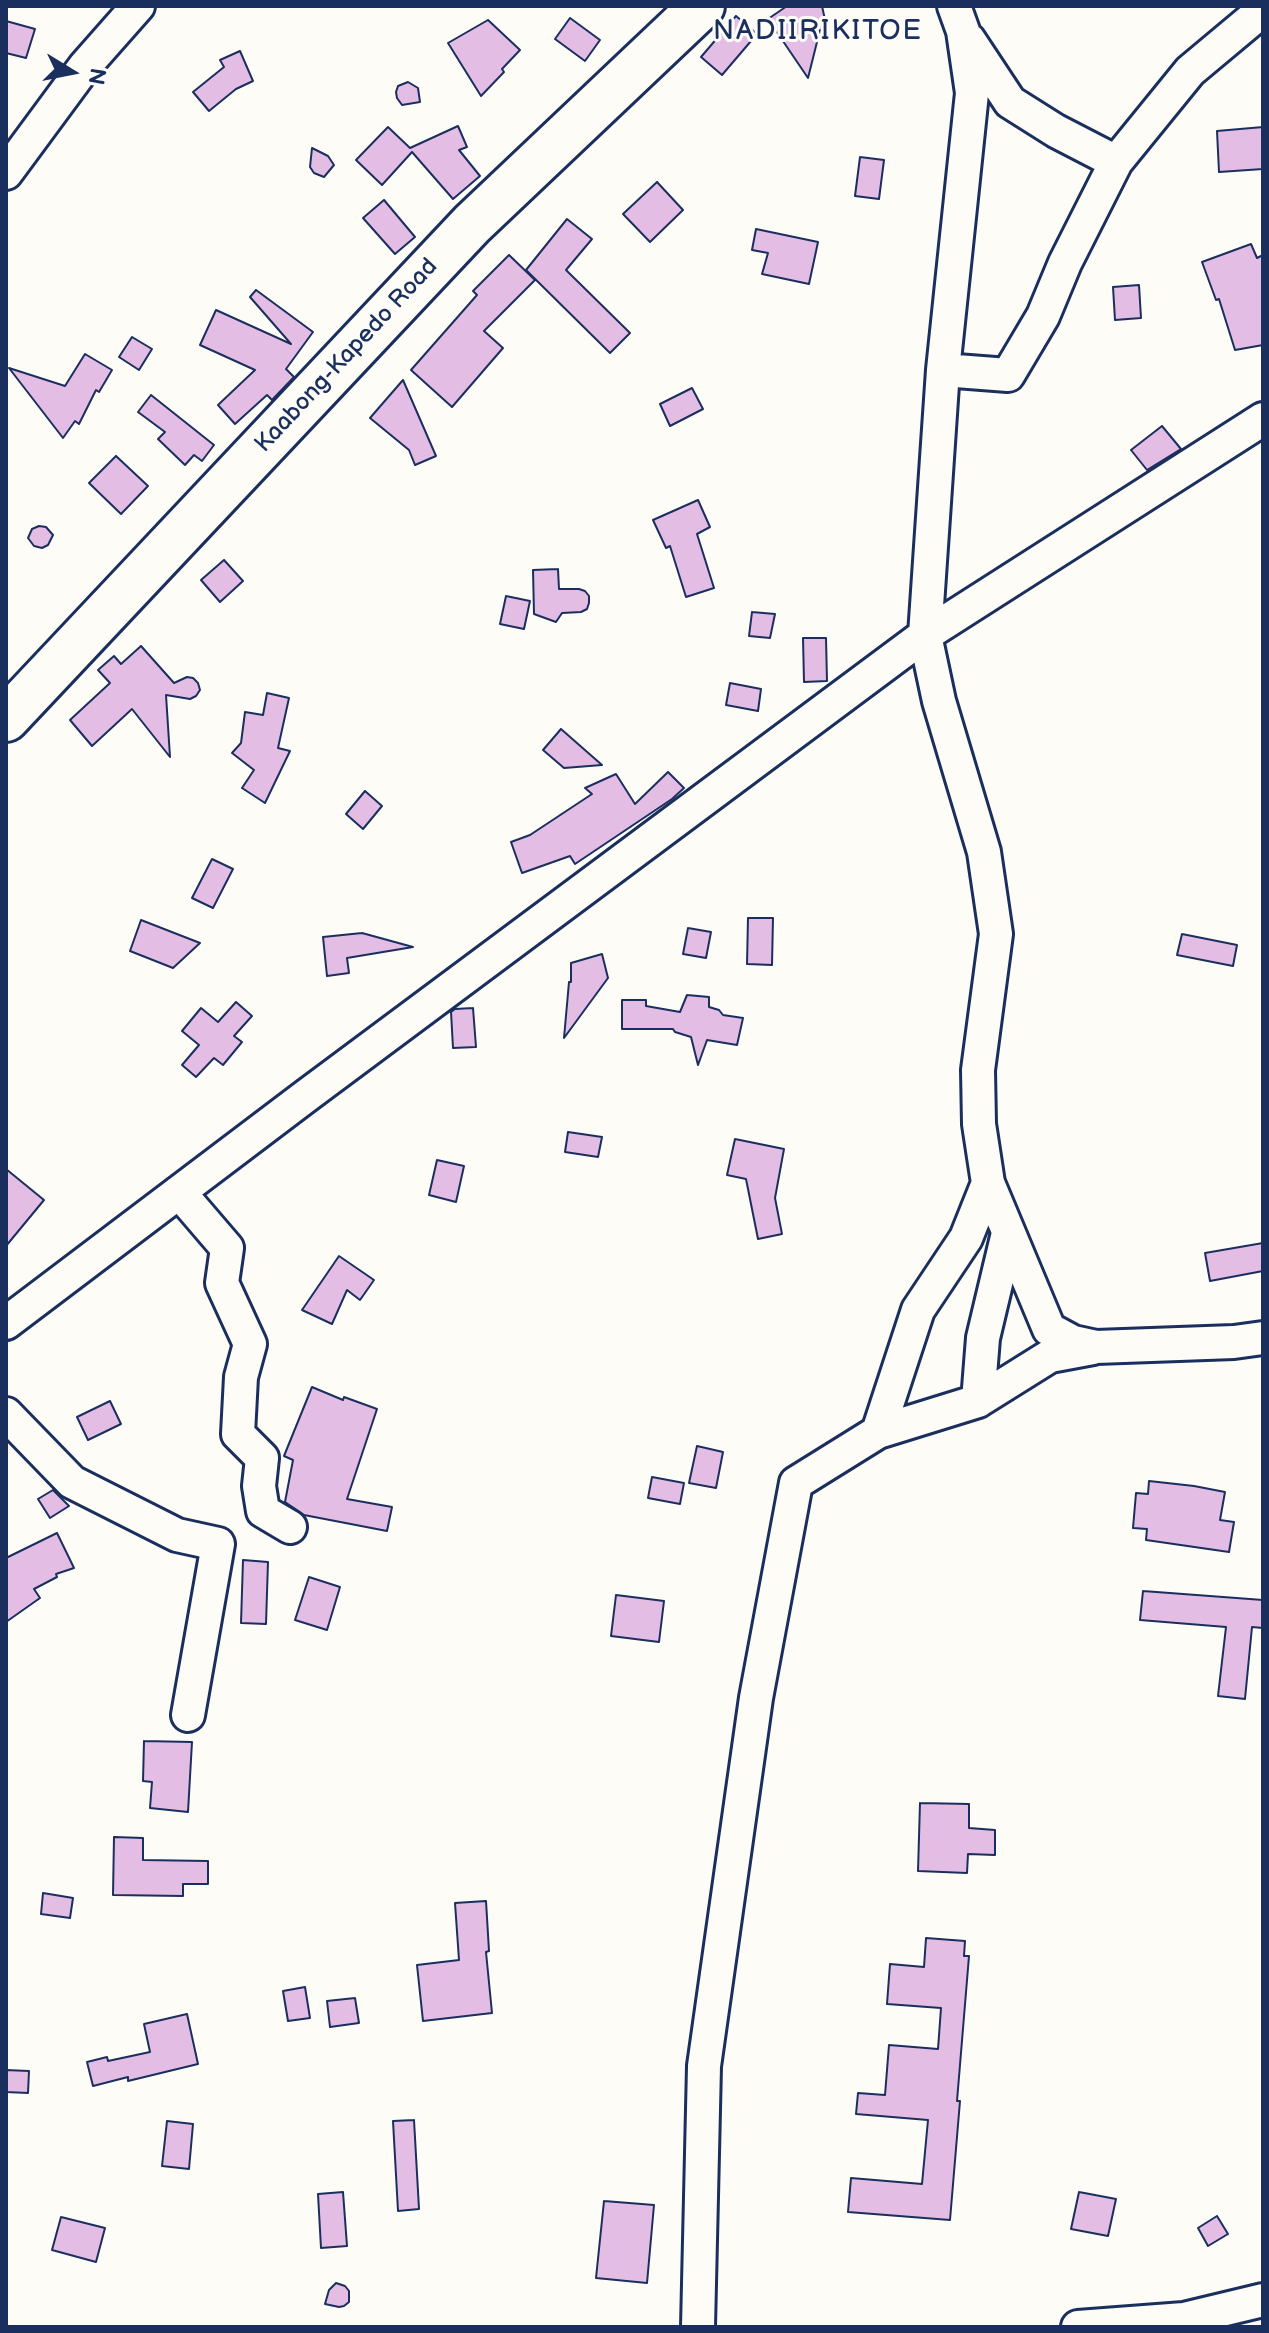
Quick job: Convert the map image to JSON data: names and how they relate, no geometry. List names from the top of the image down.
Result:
{
  "streets": {
    "main road": ["Kaabong-Kapedo Road"]
  },
  "districts": ["NADIIRIKITOE"],
  "north": "right"
}
